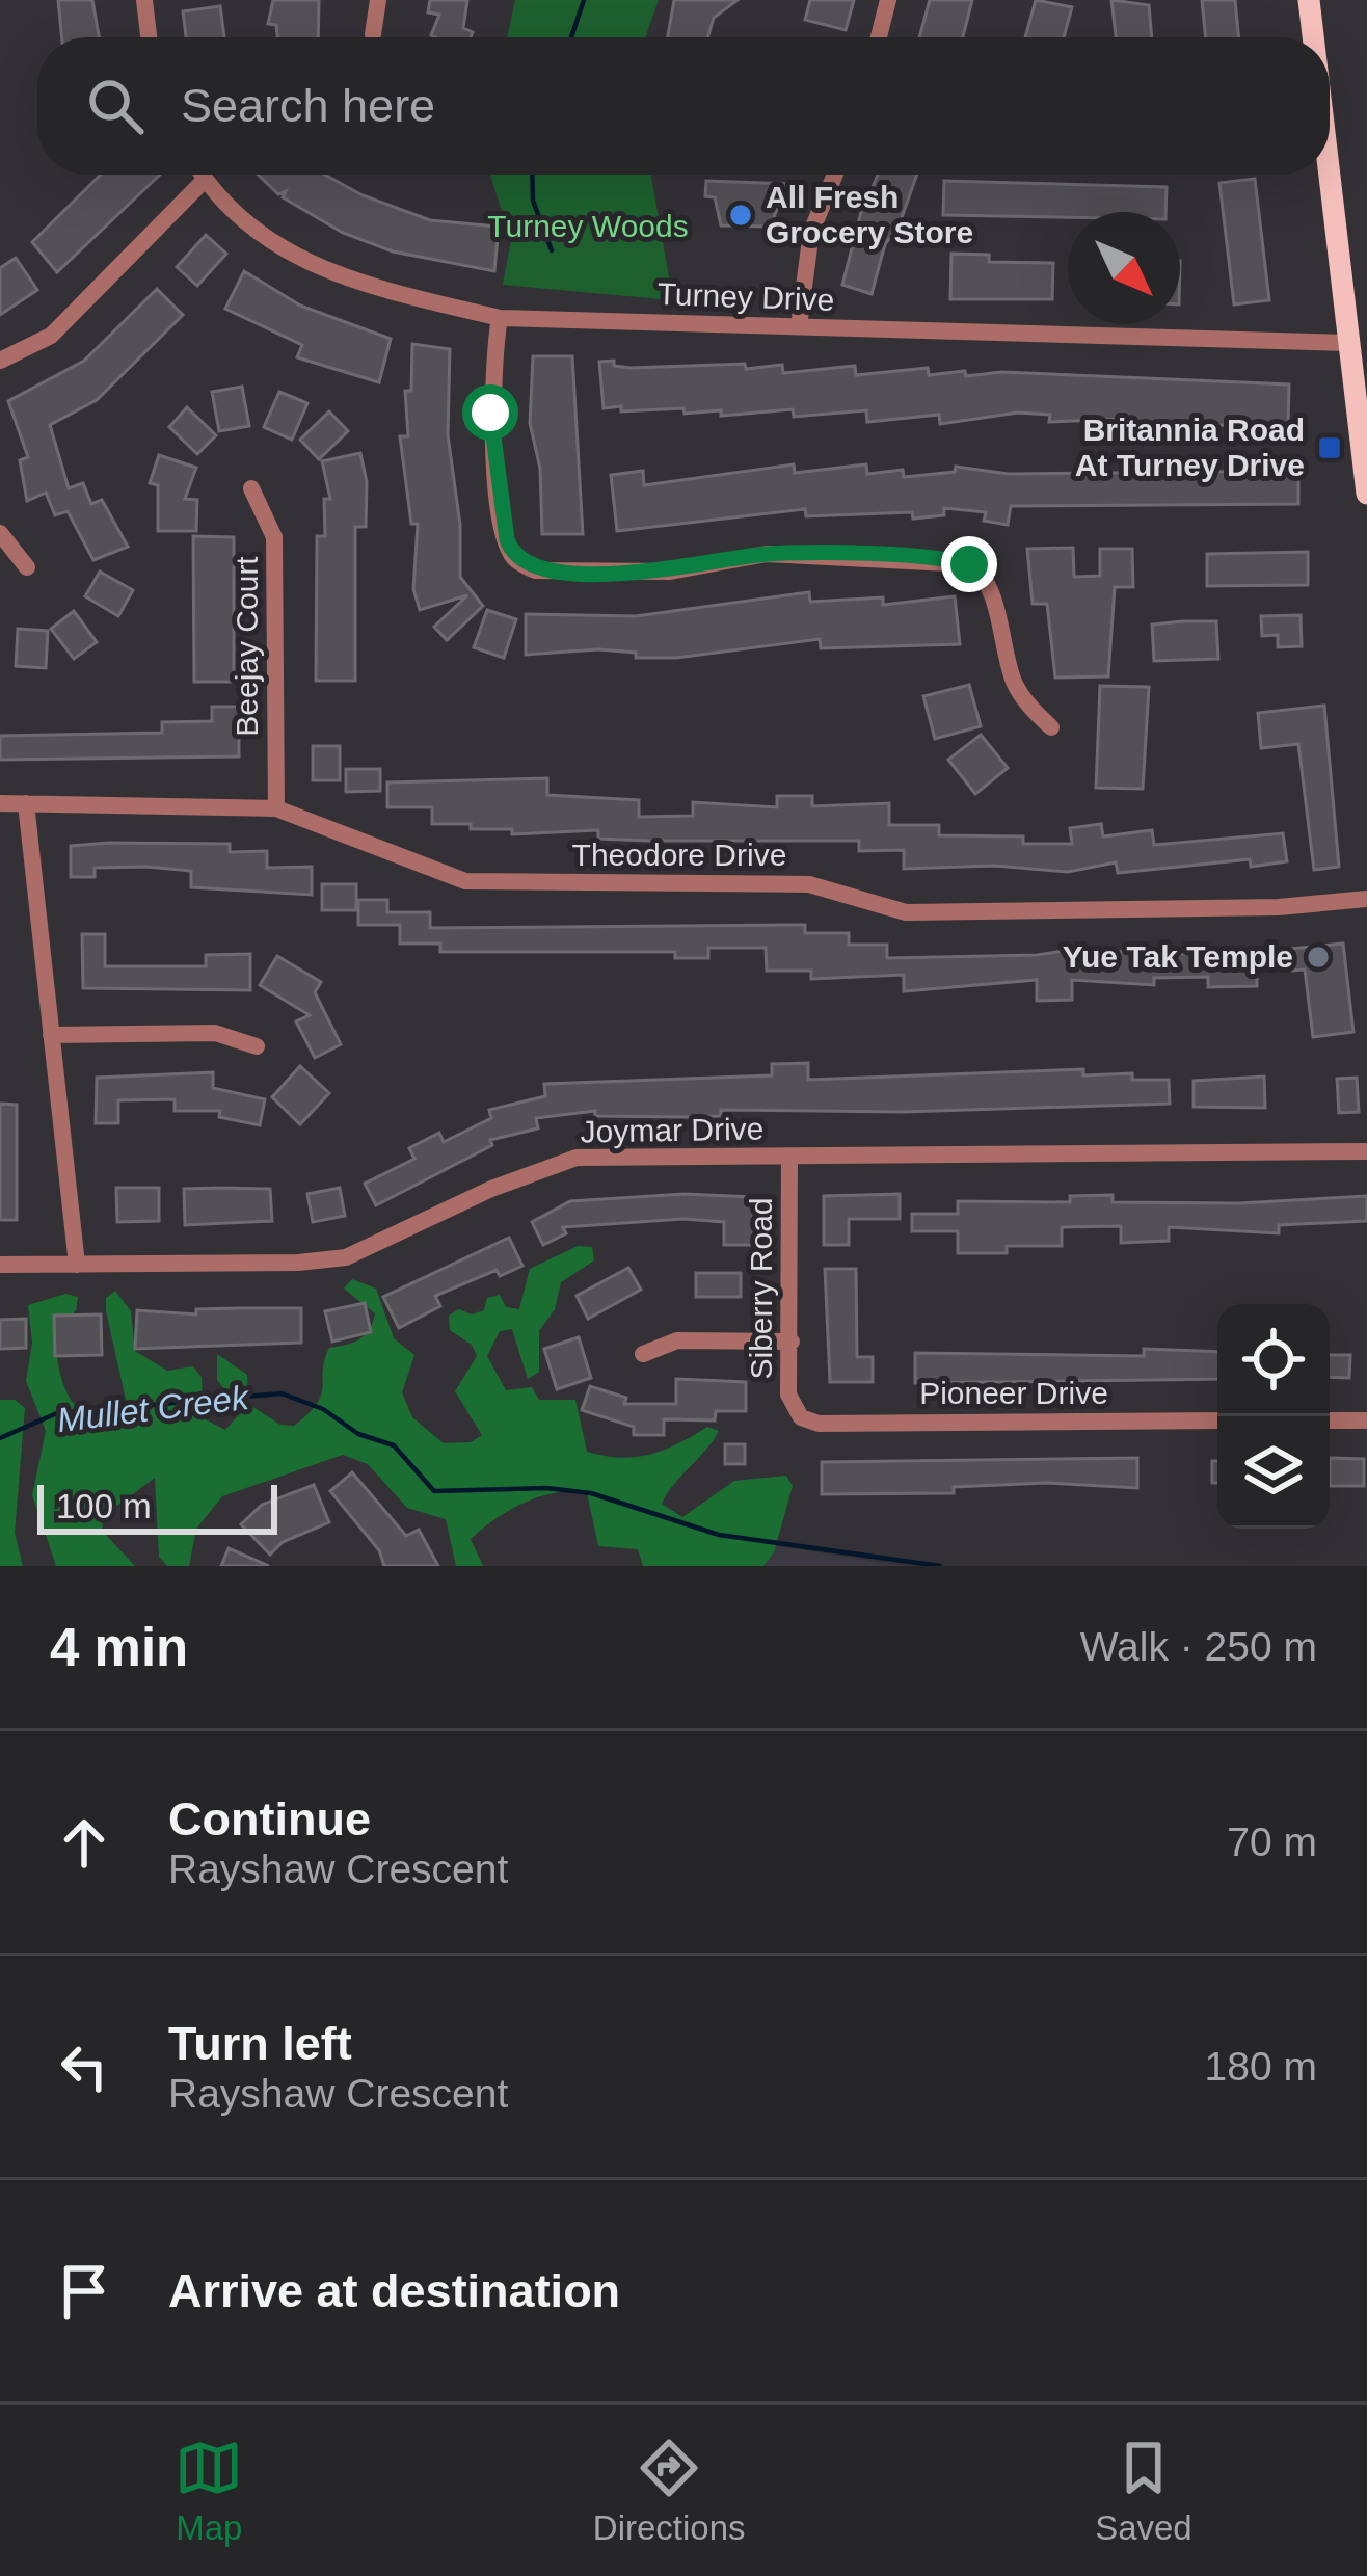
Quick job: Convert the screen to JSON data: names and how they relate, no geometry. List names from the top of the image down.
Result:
{
  "streets": {
    "street": [
      "Turney Drive",
      "Beejay Court",
      "Theodore Drive",
      "Joymar Drive",
      "Siberry Road",
      "Pioneer Drive"
    ]
  },
  "crossings": [
    ["Beejay Court", "Theodore Drive"],
    ["Joymar Drive", "Siberry Road"],
    ["Siberry Road", "Pioneer Drive"]
  ],
  "water": ["Mullet Creek"],
  "parks": ["Turney Woods"],
  "places": {
    "other": ["All Fresh Grocery Store", "Yue Tak Temple"],
    "transit": ["Britannia Road At Turney Drive"]
  },
  "scale_bar": "100 m",
  "north": "bottom right",
  "page": {
    "search": "Search here",
    "scale": "100 m",
    "heading": ["4 min", "Walk · 250 m"],
    "list": [
      ["Continue", "Rayshaw Crescent", "70 m"],
      ["Turn left", "Rayshaw Crescent", "180 m"],
      "Arrive at destination"
    ],
    "nav": ["Map", "Directions", "Saved"]
  }
}
